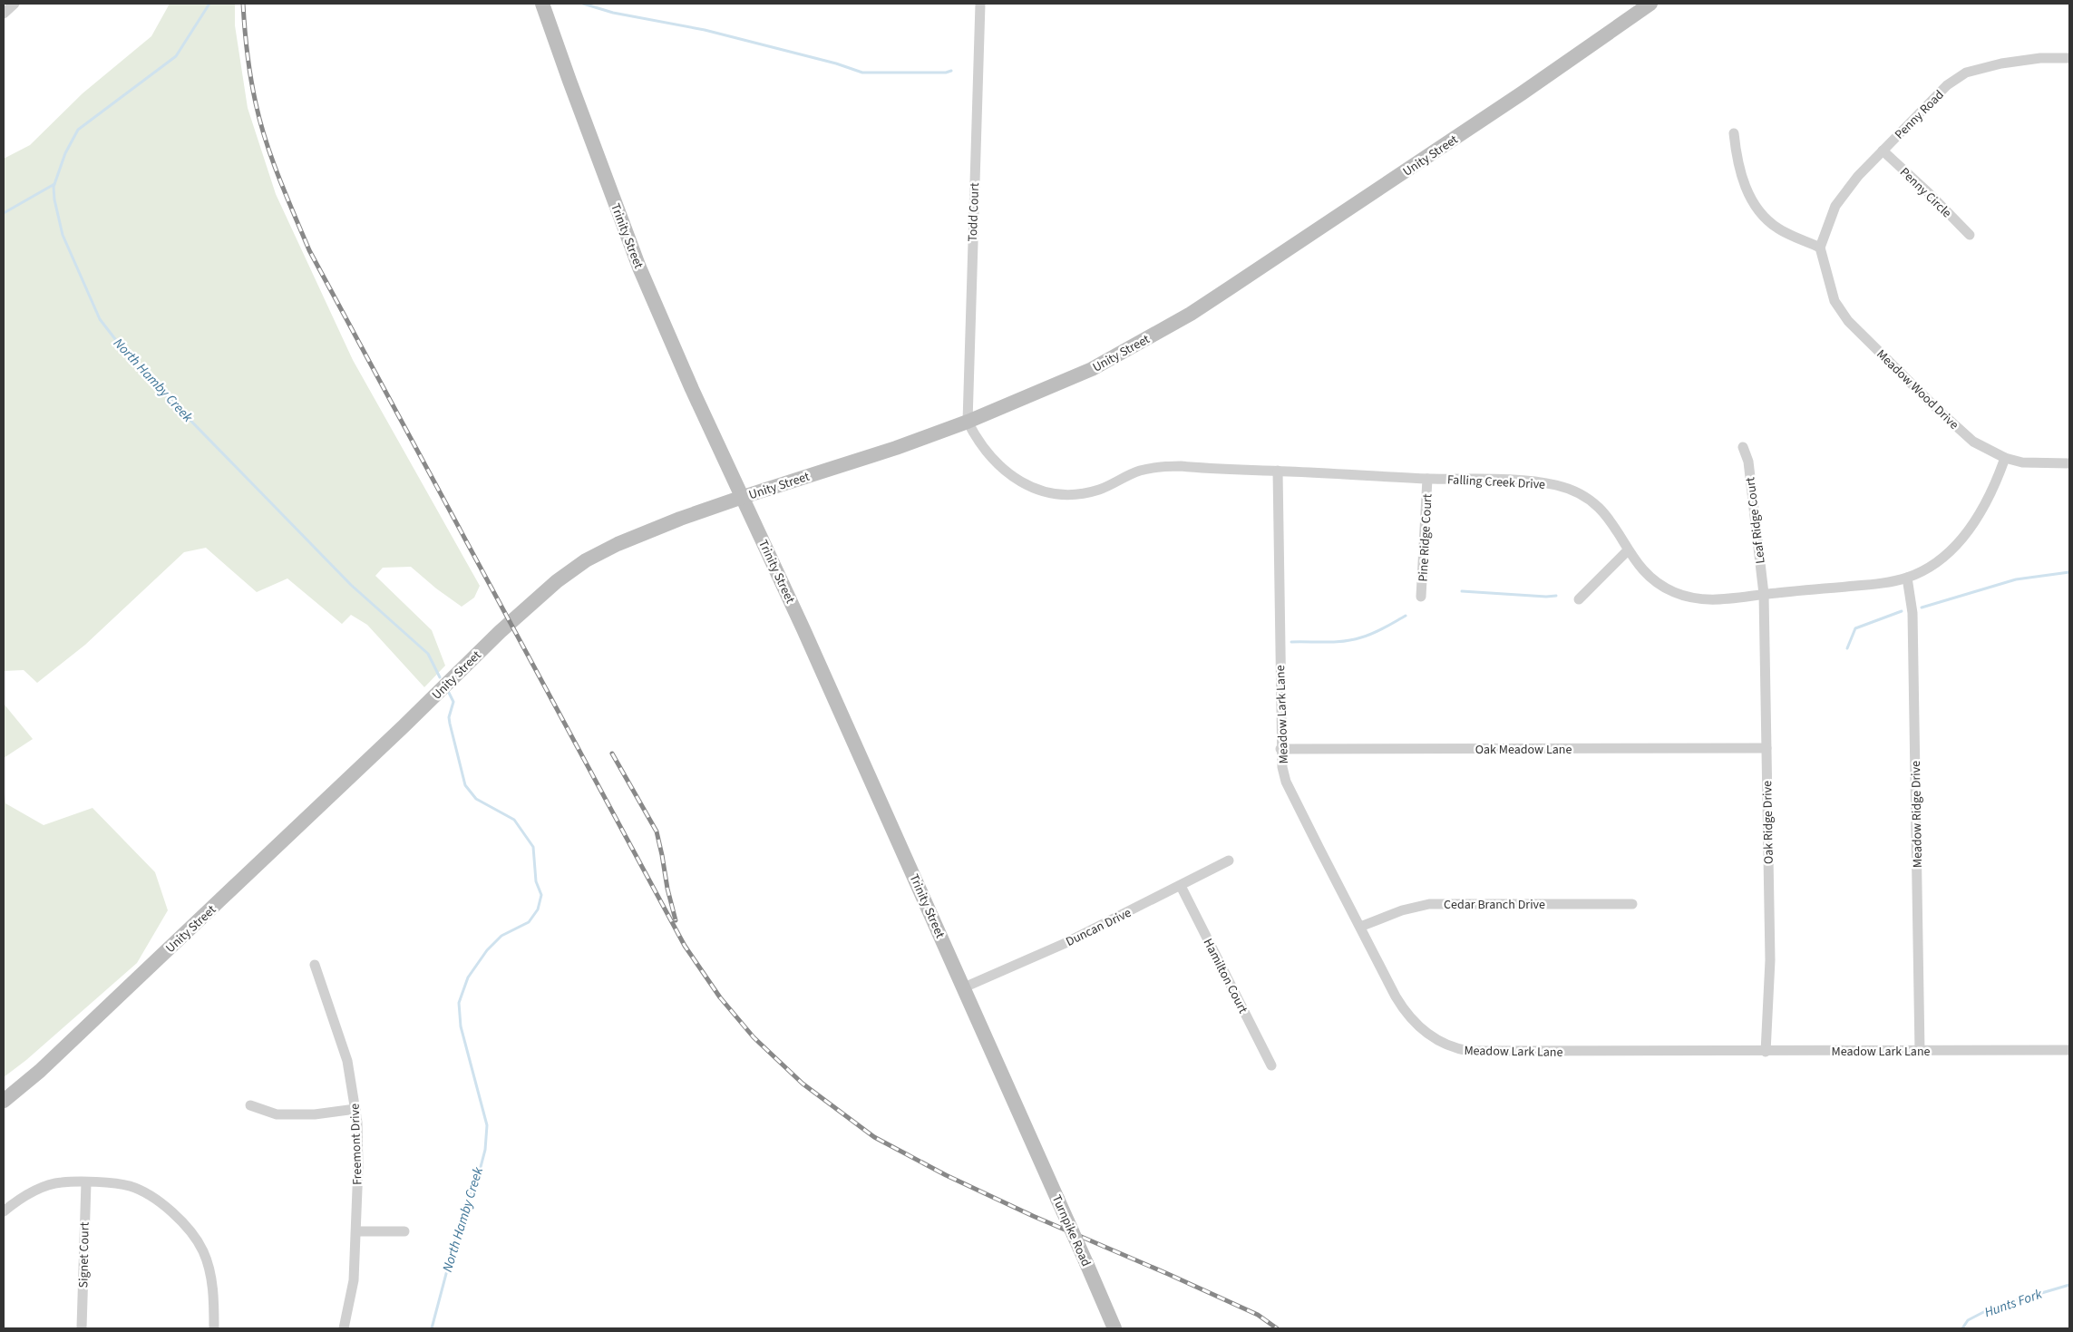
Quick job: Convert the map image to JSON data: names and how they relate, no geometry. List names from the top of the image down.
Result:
{
  "streets": {
    "street": [
      "Penny Road",
      "Unity Street",
      "Penny Circle",
      "Todd Court",
      "Trinity Street",
      "Meadow Wood Drive",
      "Falling Creek Drive",
      "Leaf Ridge Court",
      "Pine Ridge Court",
      "Meadow Lark Lane",
      "Oak Meadow Lane",
      "Meadow Ridge Drive",
      "Oak Ridge Drive",
      "Cedar Branch Drive",
      "Duncan Drive",
      "Hamilton Court",
      "Freemont Drive",
      "Turnpike Road",
      "Signet Court"
    ]
  },
  "crossings": [
    ["Penny Road", "Penny Circle"],
    ["Penny Road", "Meadow Wood Drive"],
    ["Unity Street", "Todd Court"],
    ["Unity Street", "Trinity Street"],
    ["Unity Street", "Falling Creek Drive"],
    ["Todd Court", "Falling Creek Drive"],
    ["Trinity Street", "Duncan Drive"],
    ["Trinity Street", "Turnpike Road"],
    ["Meadow Wood Drive", "Falling Creek Drive"],
    ["Falling Creek Drive", "Leaf Ridge Court"],
    ["Falling Creek Drive", "Pine Ridge Court"],
    ["Falling Creek Drive", "Meadow Lark Lane"],
    ["Falling Creek Drive", "Meadow Ridge Drive"],
    ["Falling Creek Drive", "Oak Ridge Drive"],
    ["Leaf Ridge Court", "Oak Ridge Drive"],
    ["Meadow Lark Lane", "Oak Meadow Lane"],
    ["Meadow Lark Lane", "Meadow Ridge Drive"],
    ["Meadow Lark Lane", "Oak Ridge Drive"],
    ["Meadow Lark Lane", "Cedar Branch Drive"],
    ["Oak Meadow Lane", "Oak Ridge Drive"],
    ["Duncan Drive", "Hamilton Court"]
  ],
  "water": ["North Hamby Creek", "Hunts Fork"]
}
